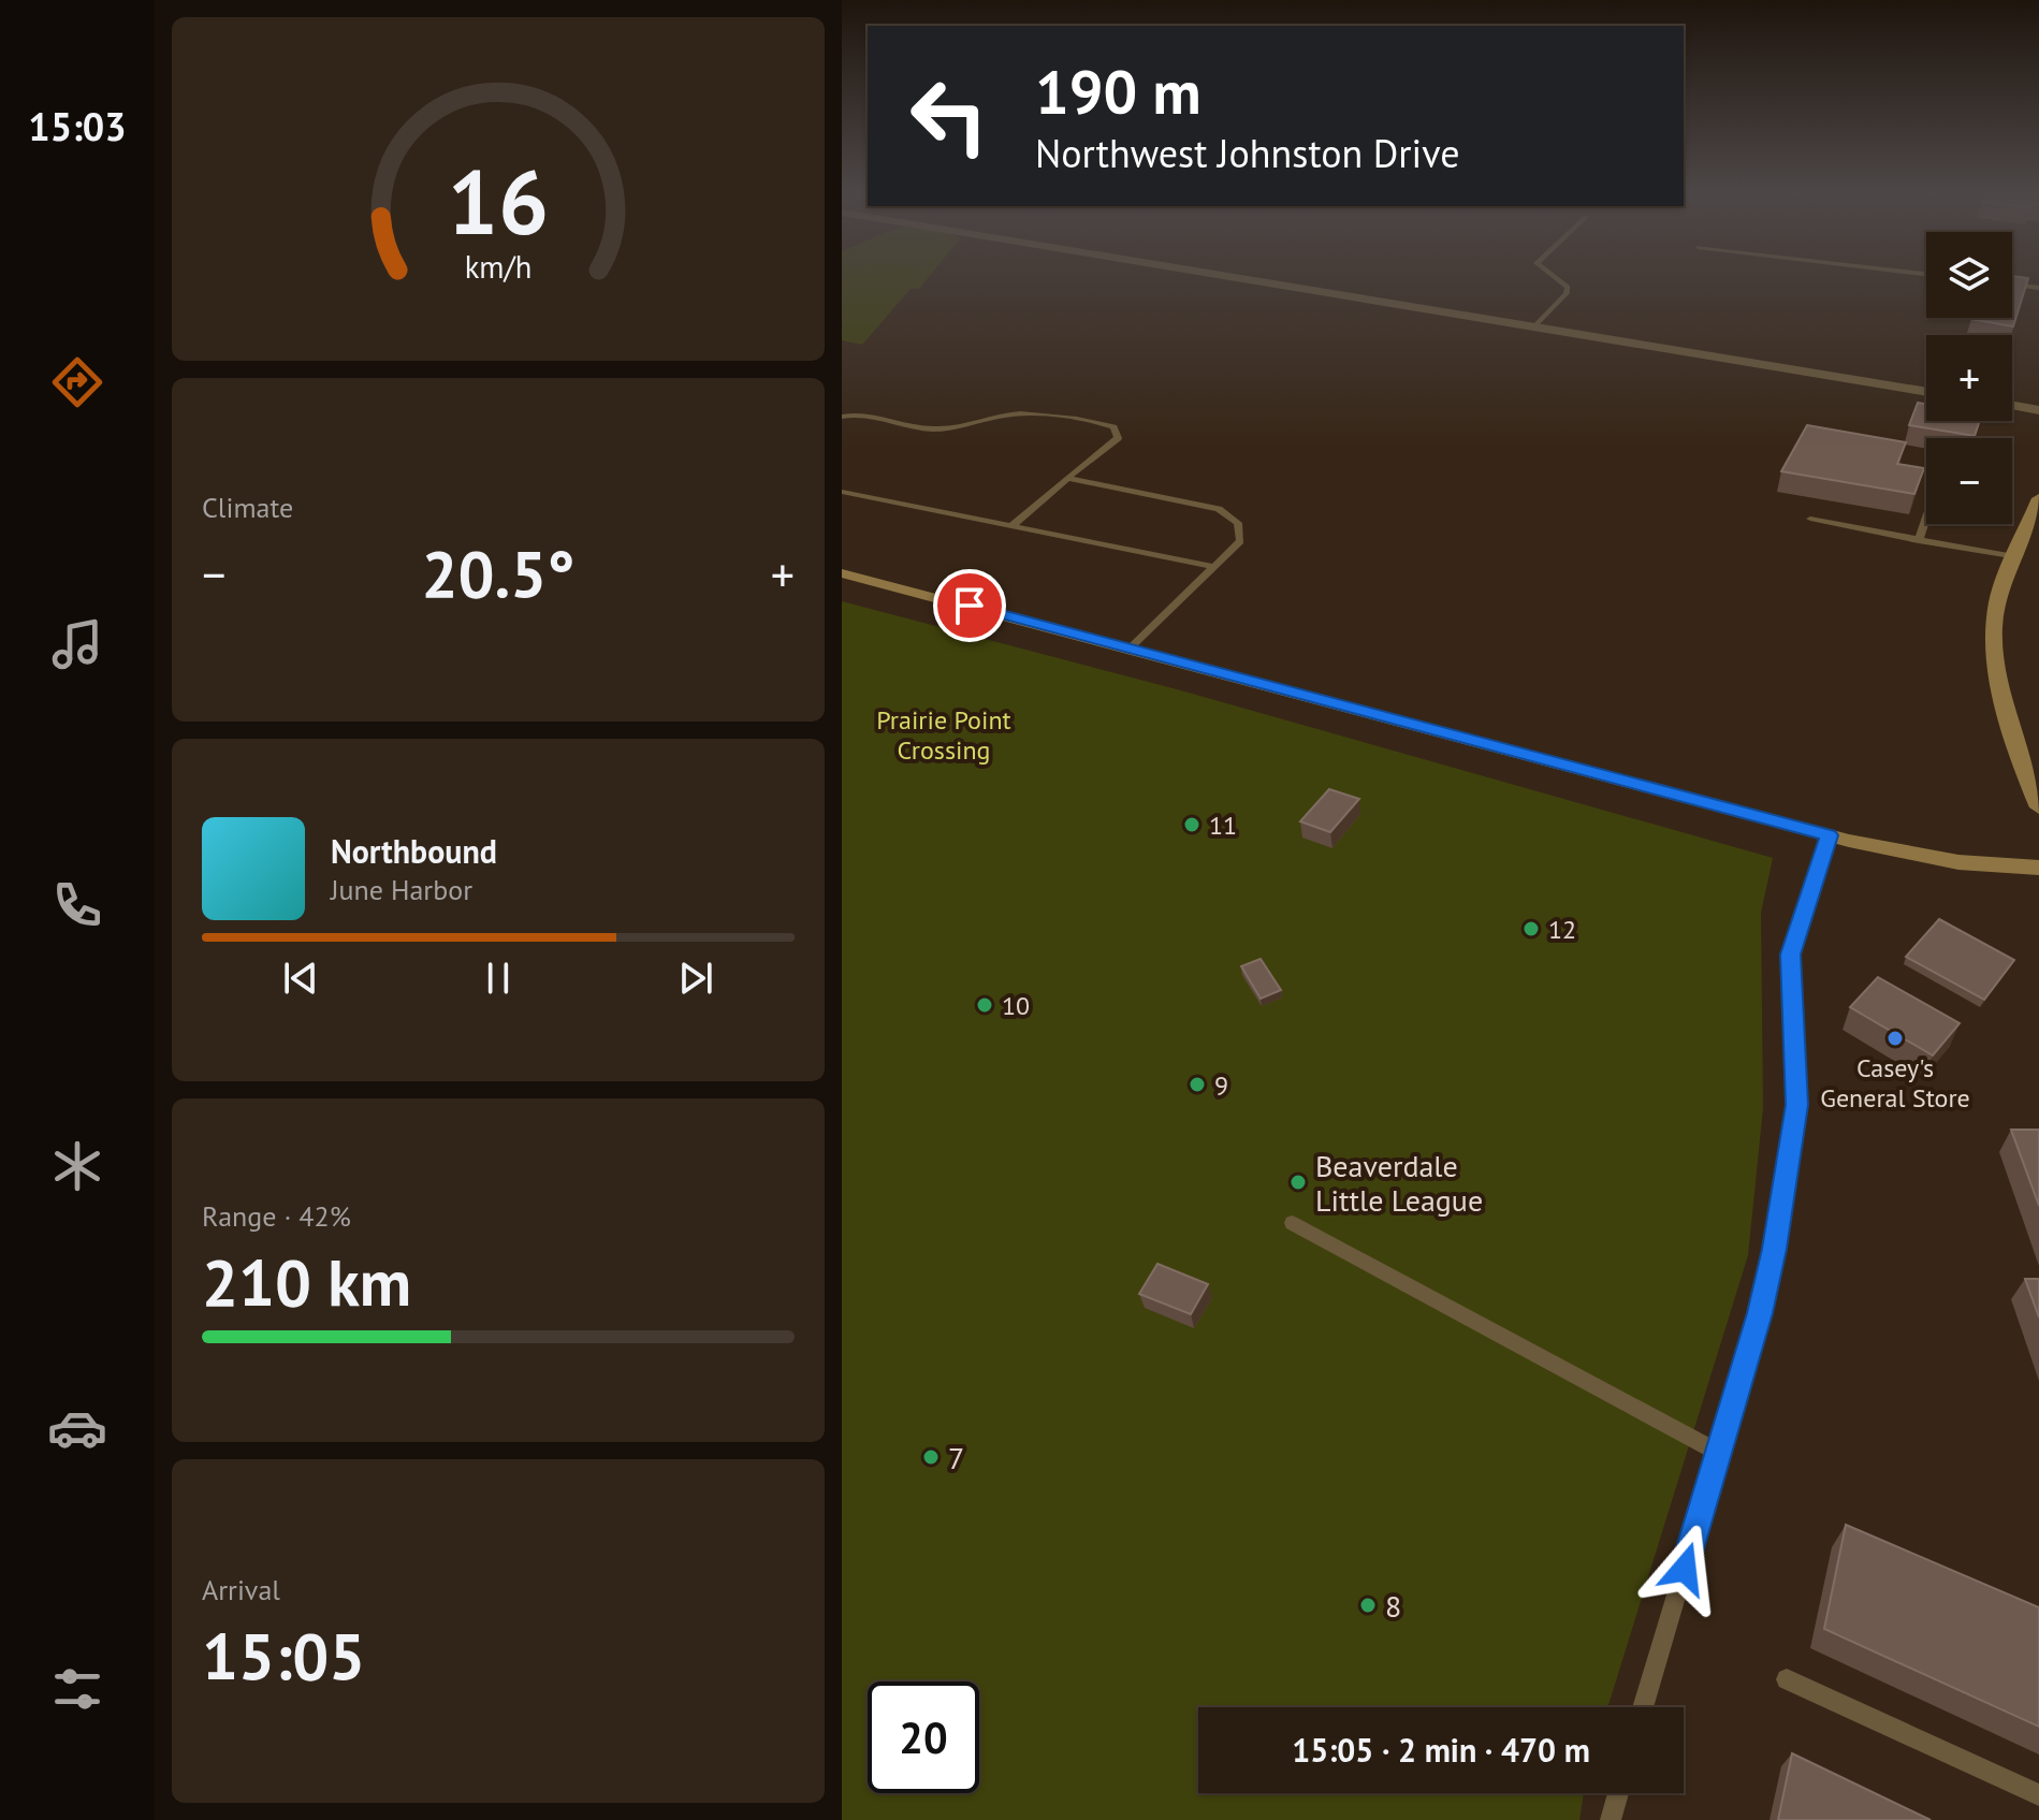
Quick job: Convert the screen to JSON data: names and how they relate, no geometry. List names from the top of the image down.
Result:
{
  "parks": ["Prairie Point Crossing"],
  "places": [
    "11",
    "12",
    "10",
    "Casey's General Store",
    "9",
    "Beaverdale Little League",
    "7",
    "8"
  ],
  "page": {
    "tabs": "15:03",
    "turn": ["190 m", "Northwest Johnston Drive"],
    "map_buttons": ["+", "−"],
    "tile": [
      "Climate",
      ["Range · 42%", "210 km"],
      ["Arrival", "15:05"]
    ],
    "heat": ["−", "20.5°", "+"],
    "song": ["Northbound", "June Harbor"],
    "limit": "20",
    "trip": "15:05 · 2 min · 470 m",
    "gauge": ["16", "km/h"]
  }
}
